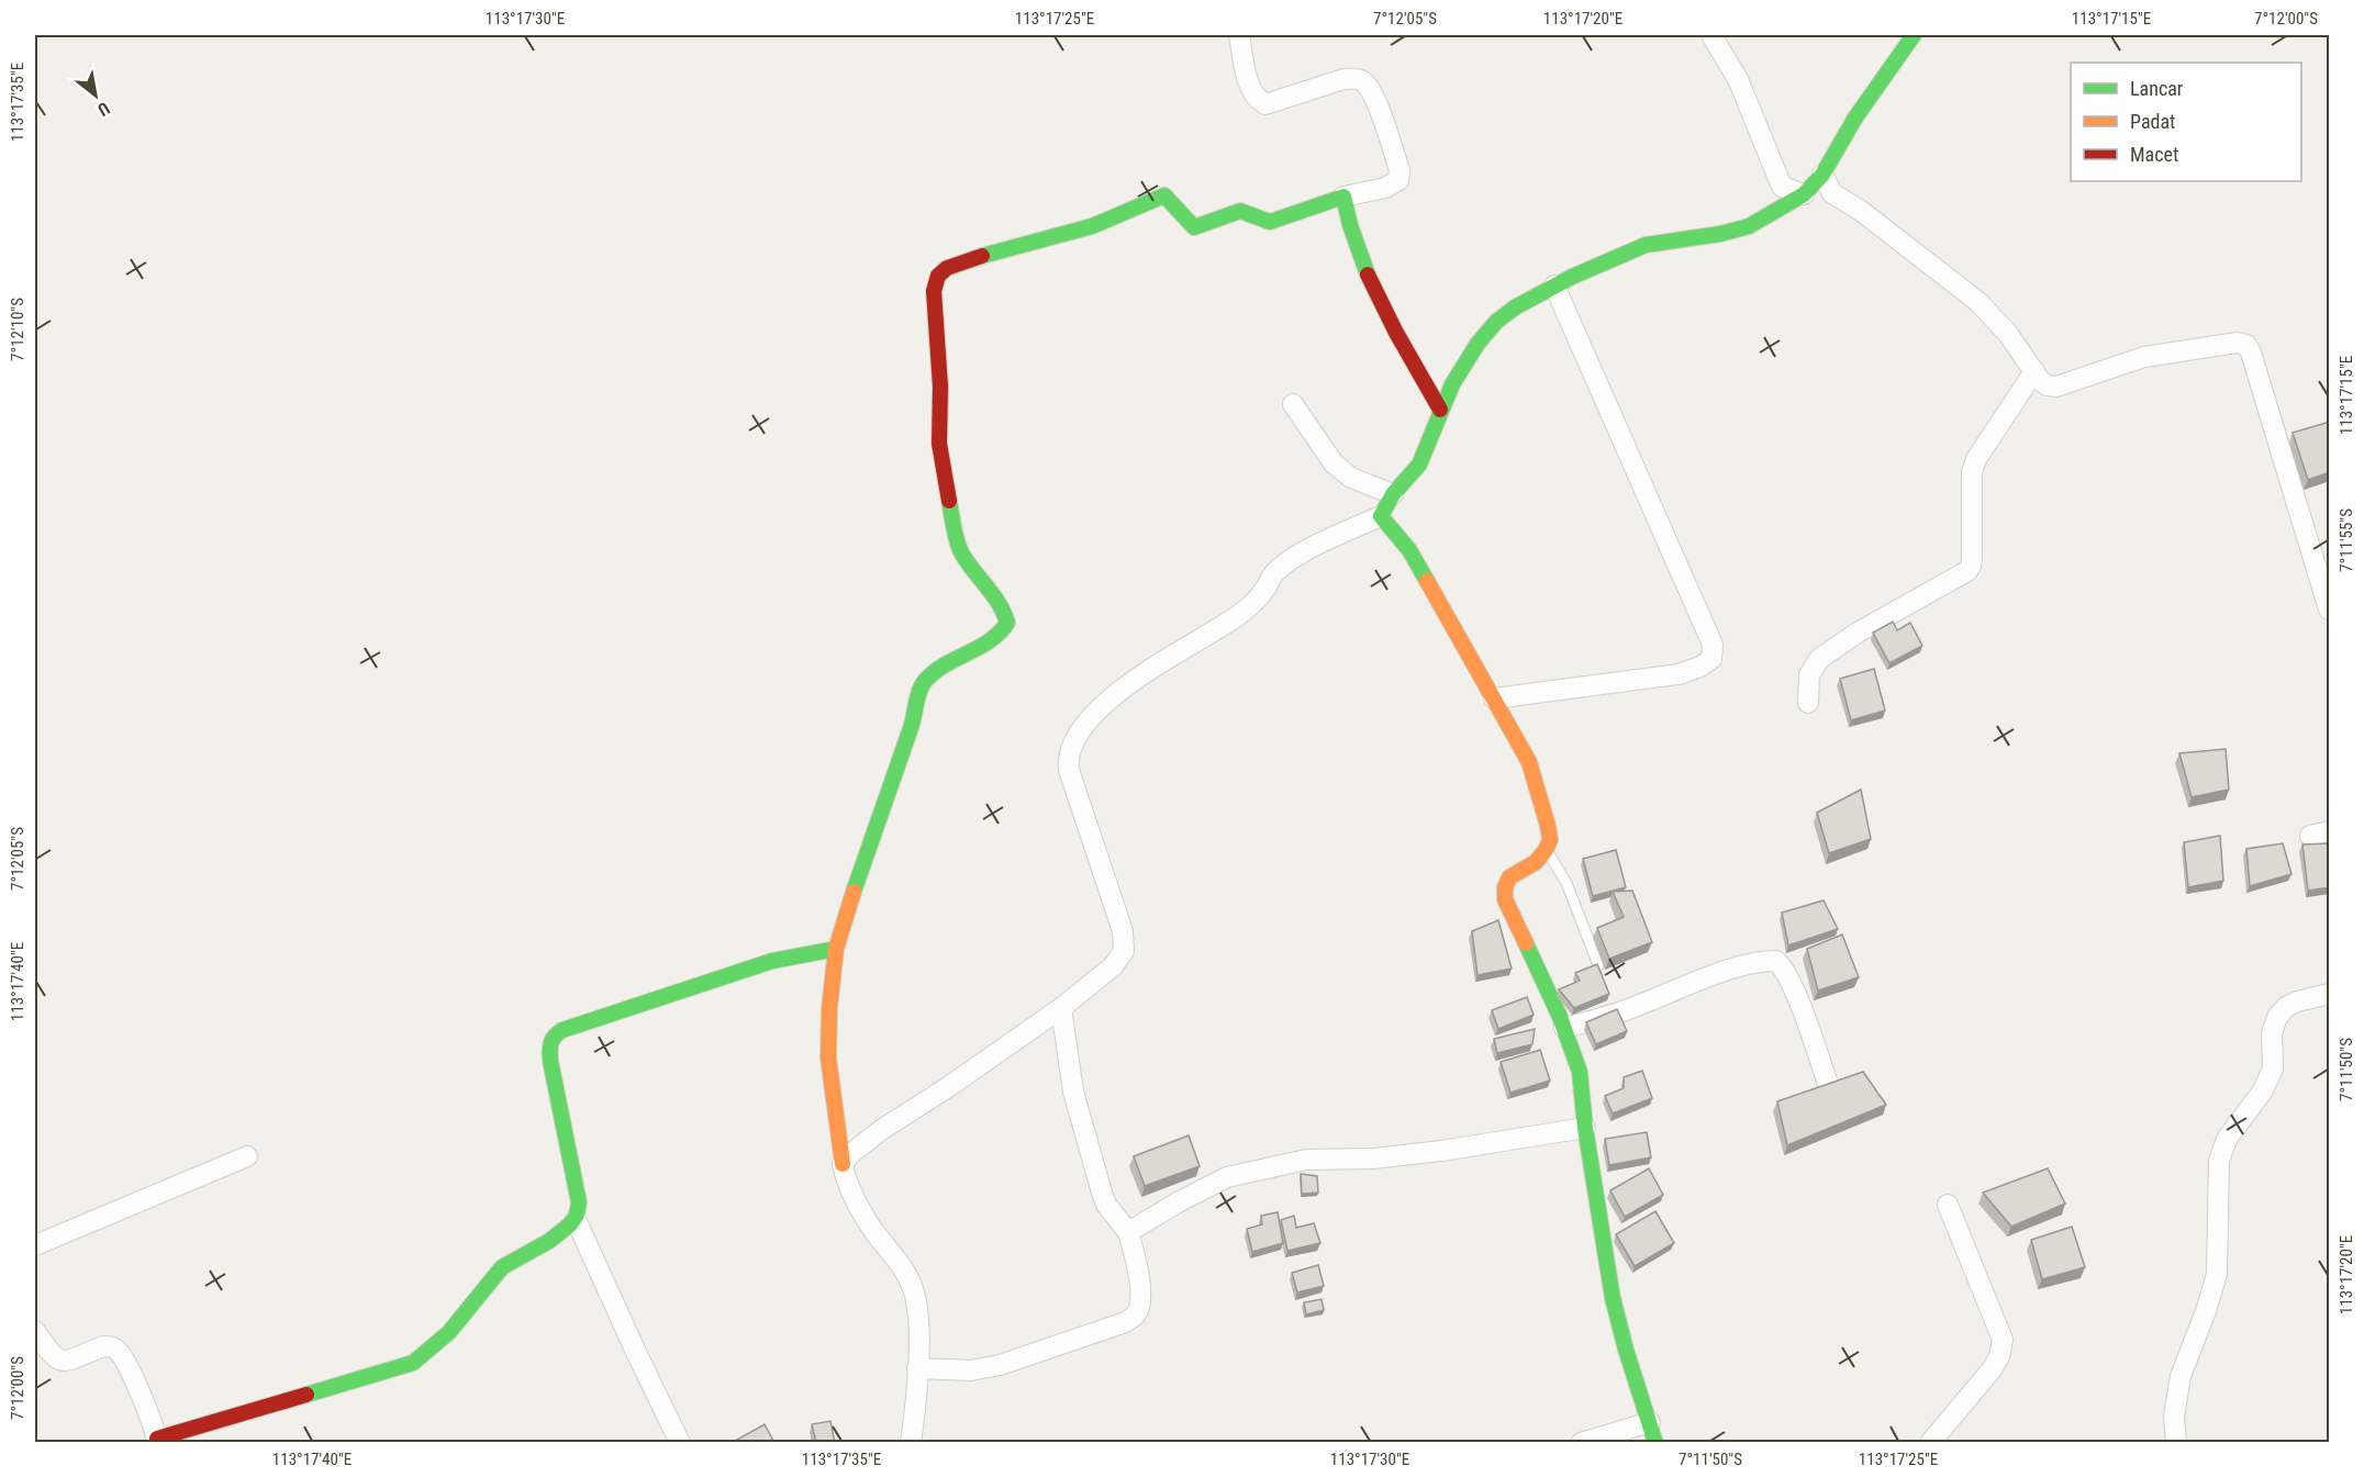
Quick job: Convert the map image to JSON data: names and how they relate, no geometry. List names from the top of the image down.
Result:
{
  "legend": ["Lancar", "Padat", "Macet"],
  "north": "bottom right",
  "coordinates": [
    "113°17'30\"E",
    "113°17'25\"E",
    "7°12'05\"S",
    "113°17'20\"E",
    "113°17'15\"E",
    "7°12'00\"S",
    "113°17'35\"E",
    "7°12'10\"S",
    "7°11'55\"S",
    "113°17'40\"E",
    "7°11'50\"S"
  ]
}
